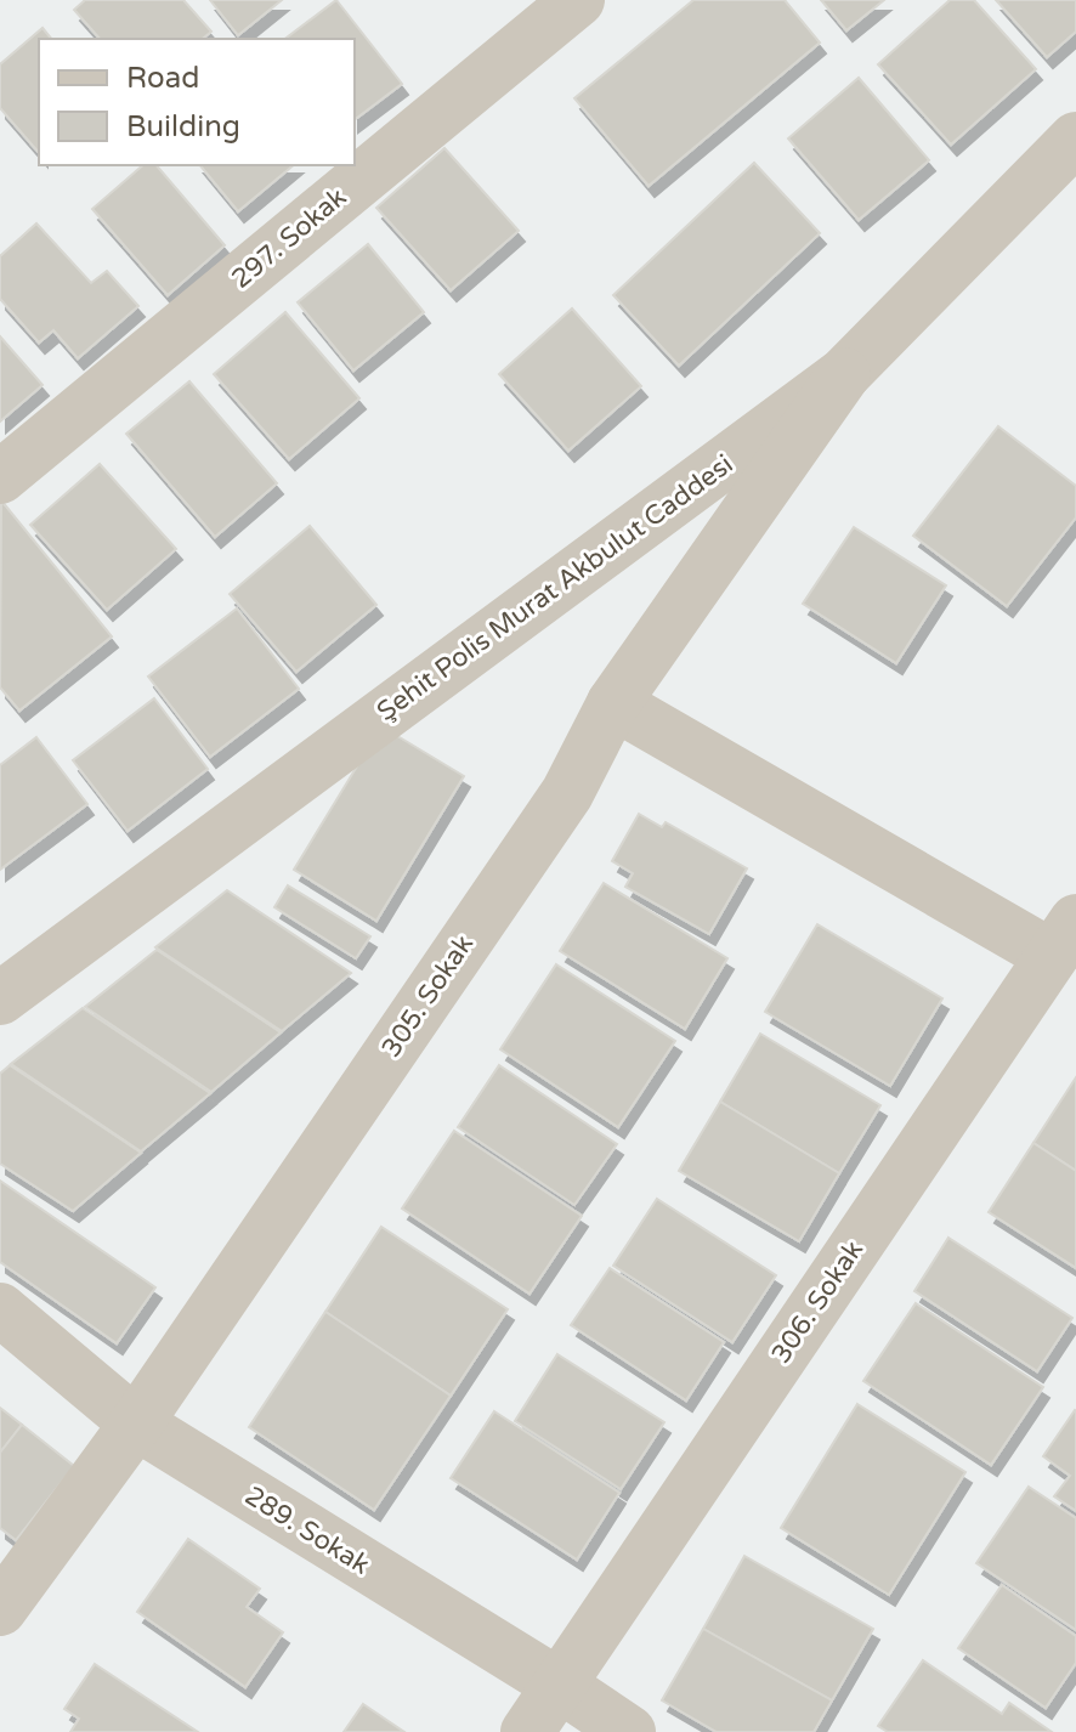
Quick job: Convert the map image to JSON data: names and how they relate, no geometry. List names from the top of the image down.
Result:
{
  "streets": {
    "street": [
      "297. Sokak",
      "Şehit Polis Murat Akbulut Caddesi",
      "305. Sokak",
      "306. Sokak",
      "289. Sokak"
    ]
  },
  "crossings": [
    ["Şehit Polis Murat Akbulut Caddesi", "305. Sokak"],
    ["305. Sokak", "289. Sokak"],
    ["306. Sokak", "289. Sokak"]
  ],
  "legend": ["Road", "Building"]
}
